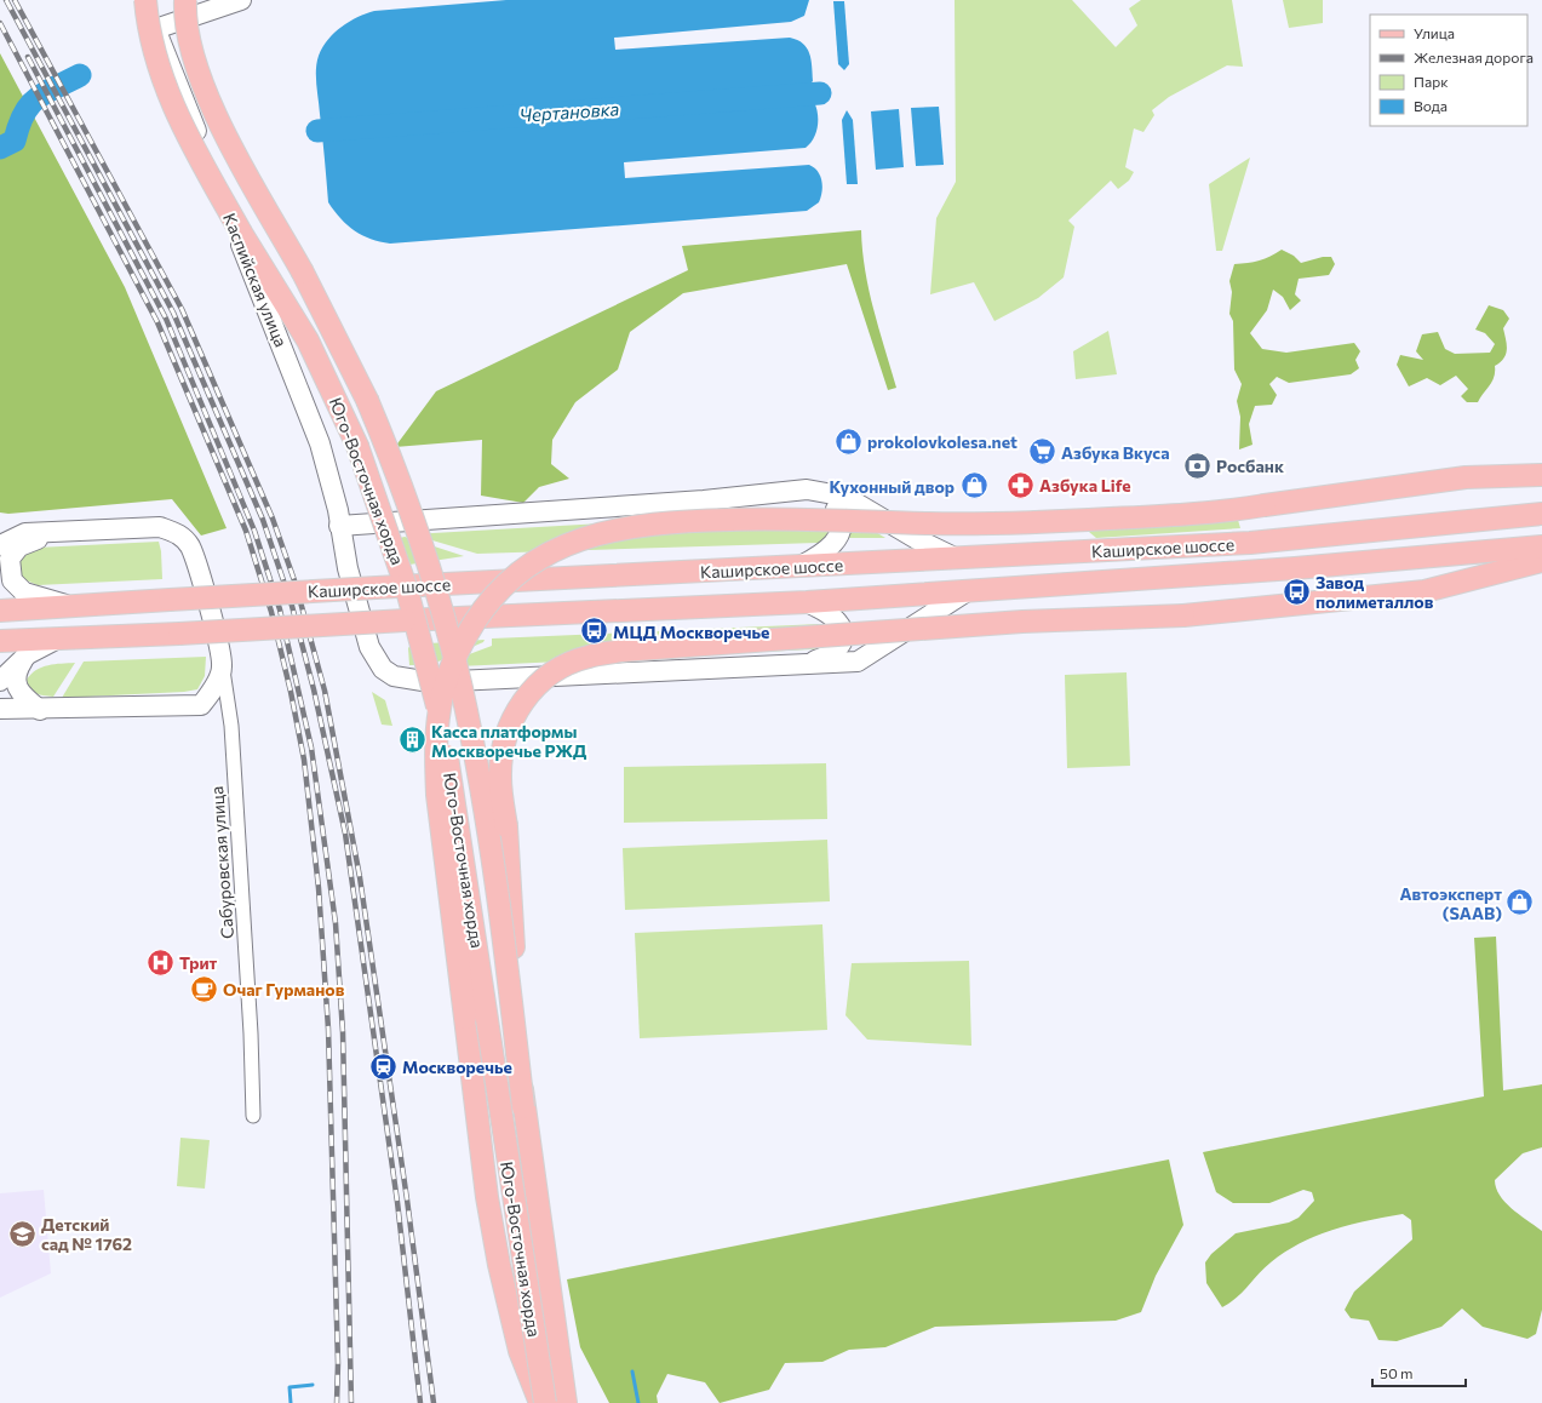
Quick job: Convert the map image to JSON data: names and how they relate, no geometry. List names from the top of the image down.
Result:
{
  "streets": {
    "main road": ["Каспийская улица", "Юго-Восточная хорда", "Каширское шоссе"],
    "street": ["Сабуровская улица"]
  },
  "water": ["Чертановка"],
  "places": {
    "shop": ["prokolovkolesa.net", "Кухонный двор", "Автоэксперт (SAAB)"],
    "supermarket": ["Азбука Вкуса"],
    "bank": ["Росбанк"],
    "pharmacy": ["Азбука Life"],
    "bus stop": ["Завод полиметаллов", "МЦД Москворечье"],
    "building": ["Касса платформы Москворечье РЖД"],
    "hospital": ["Трит"],
    "cafe": ["Очаг Гурманов"],
    "station": ["Москворечье"],
    "school or university": ["Детский сад № 1762"]
  },
  "legend": [
    "Улица",
    "Железная дорога",
    "Парк",
    "Вода"
  ],
  "scale_bar": "50 m"
}
